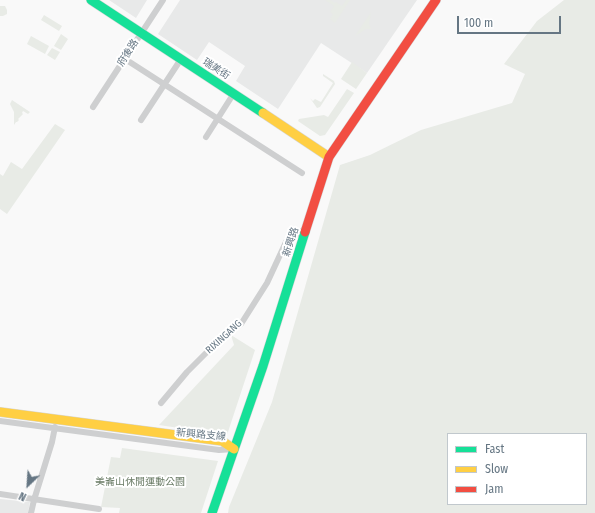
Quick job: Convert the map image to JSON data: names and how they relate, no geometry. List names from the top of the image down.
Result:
{
  "streets": {
    "street": [
      "府後路",
      "瑞美街",
      "新興路",
      "RIXINGANG",
      "新興路支線"
    ]
  },
  "crossings": [
    ["府後路", "瑞美街"],
    ["瑞美街", "新興路"],
    ["新興路", "RIXINGANG"],
    ["新興路", "新興路支線"]
  ],
  "parks": ["美崙山休閒運動公園"],
  "legend": ["Fast", "Slow", "Jam"],
  "scale_bar": "100 m",
  "north": "bottom left"
}
